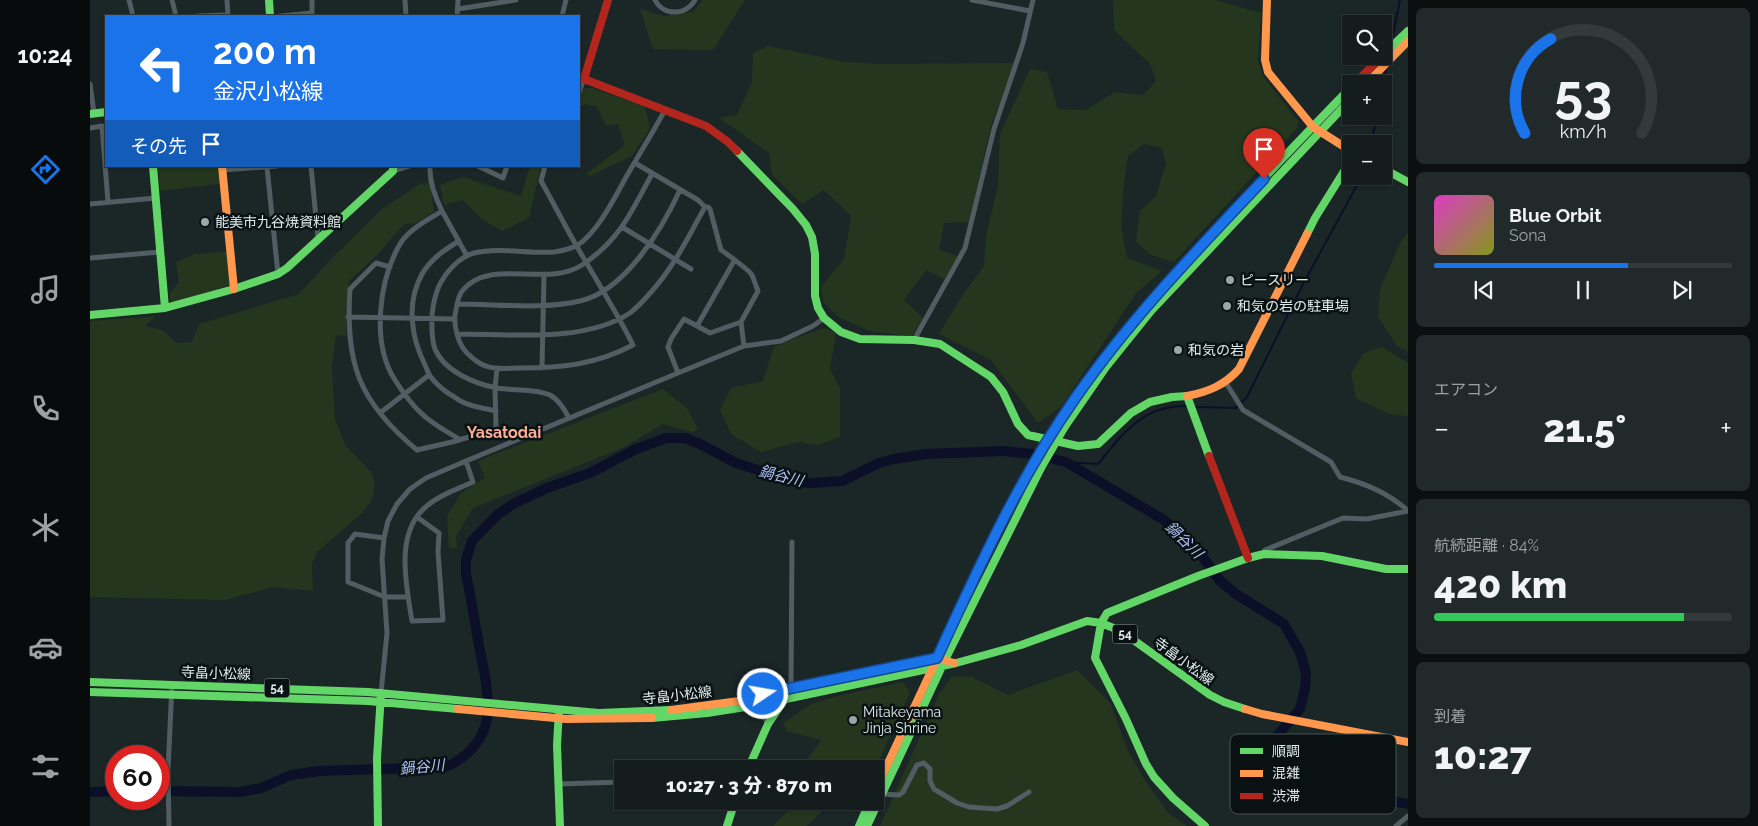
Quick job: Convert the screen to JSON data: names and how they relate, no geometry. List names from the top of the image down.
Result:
{
  "streets": {
    "main road": ["54", "寺畠小松線"]
  },
  "districts": ["Yasatodai"],
  "water": ["鍋谷川"],
  "places": [
    "能美市九谷焼資料館",
    "ピースリー",
    "和気の岩の駐車場",
    "和気の岩",
    "Mitakeyama Jinja Shrine"
  ],
  "legend": ["順調", "混雑", "渋滞"],
  "page": {
    "tabs": "10:24",
    "map_buttons": ["+", "−"],
    "turn": ["200 m", "金沢小松線"],
    "then": "その先",
    "song": ["Blue Orbit", "Sona"],
    "tile": [
      "エアコン",
      ["航続距離 · 84%", "420 km"],
      ["到着", "10:27"]
    ],
    "heat": ["−", "21.5°", "+"],
    "limit": "60",
    "trip": "10:27 · 3 分 · 870 m",
    "gauge": ["53", "km/h"]
  }
}
